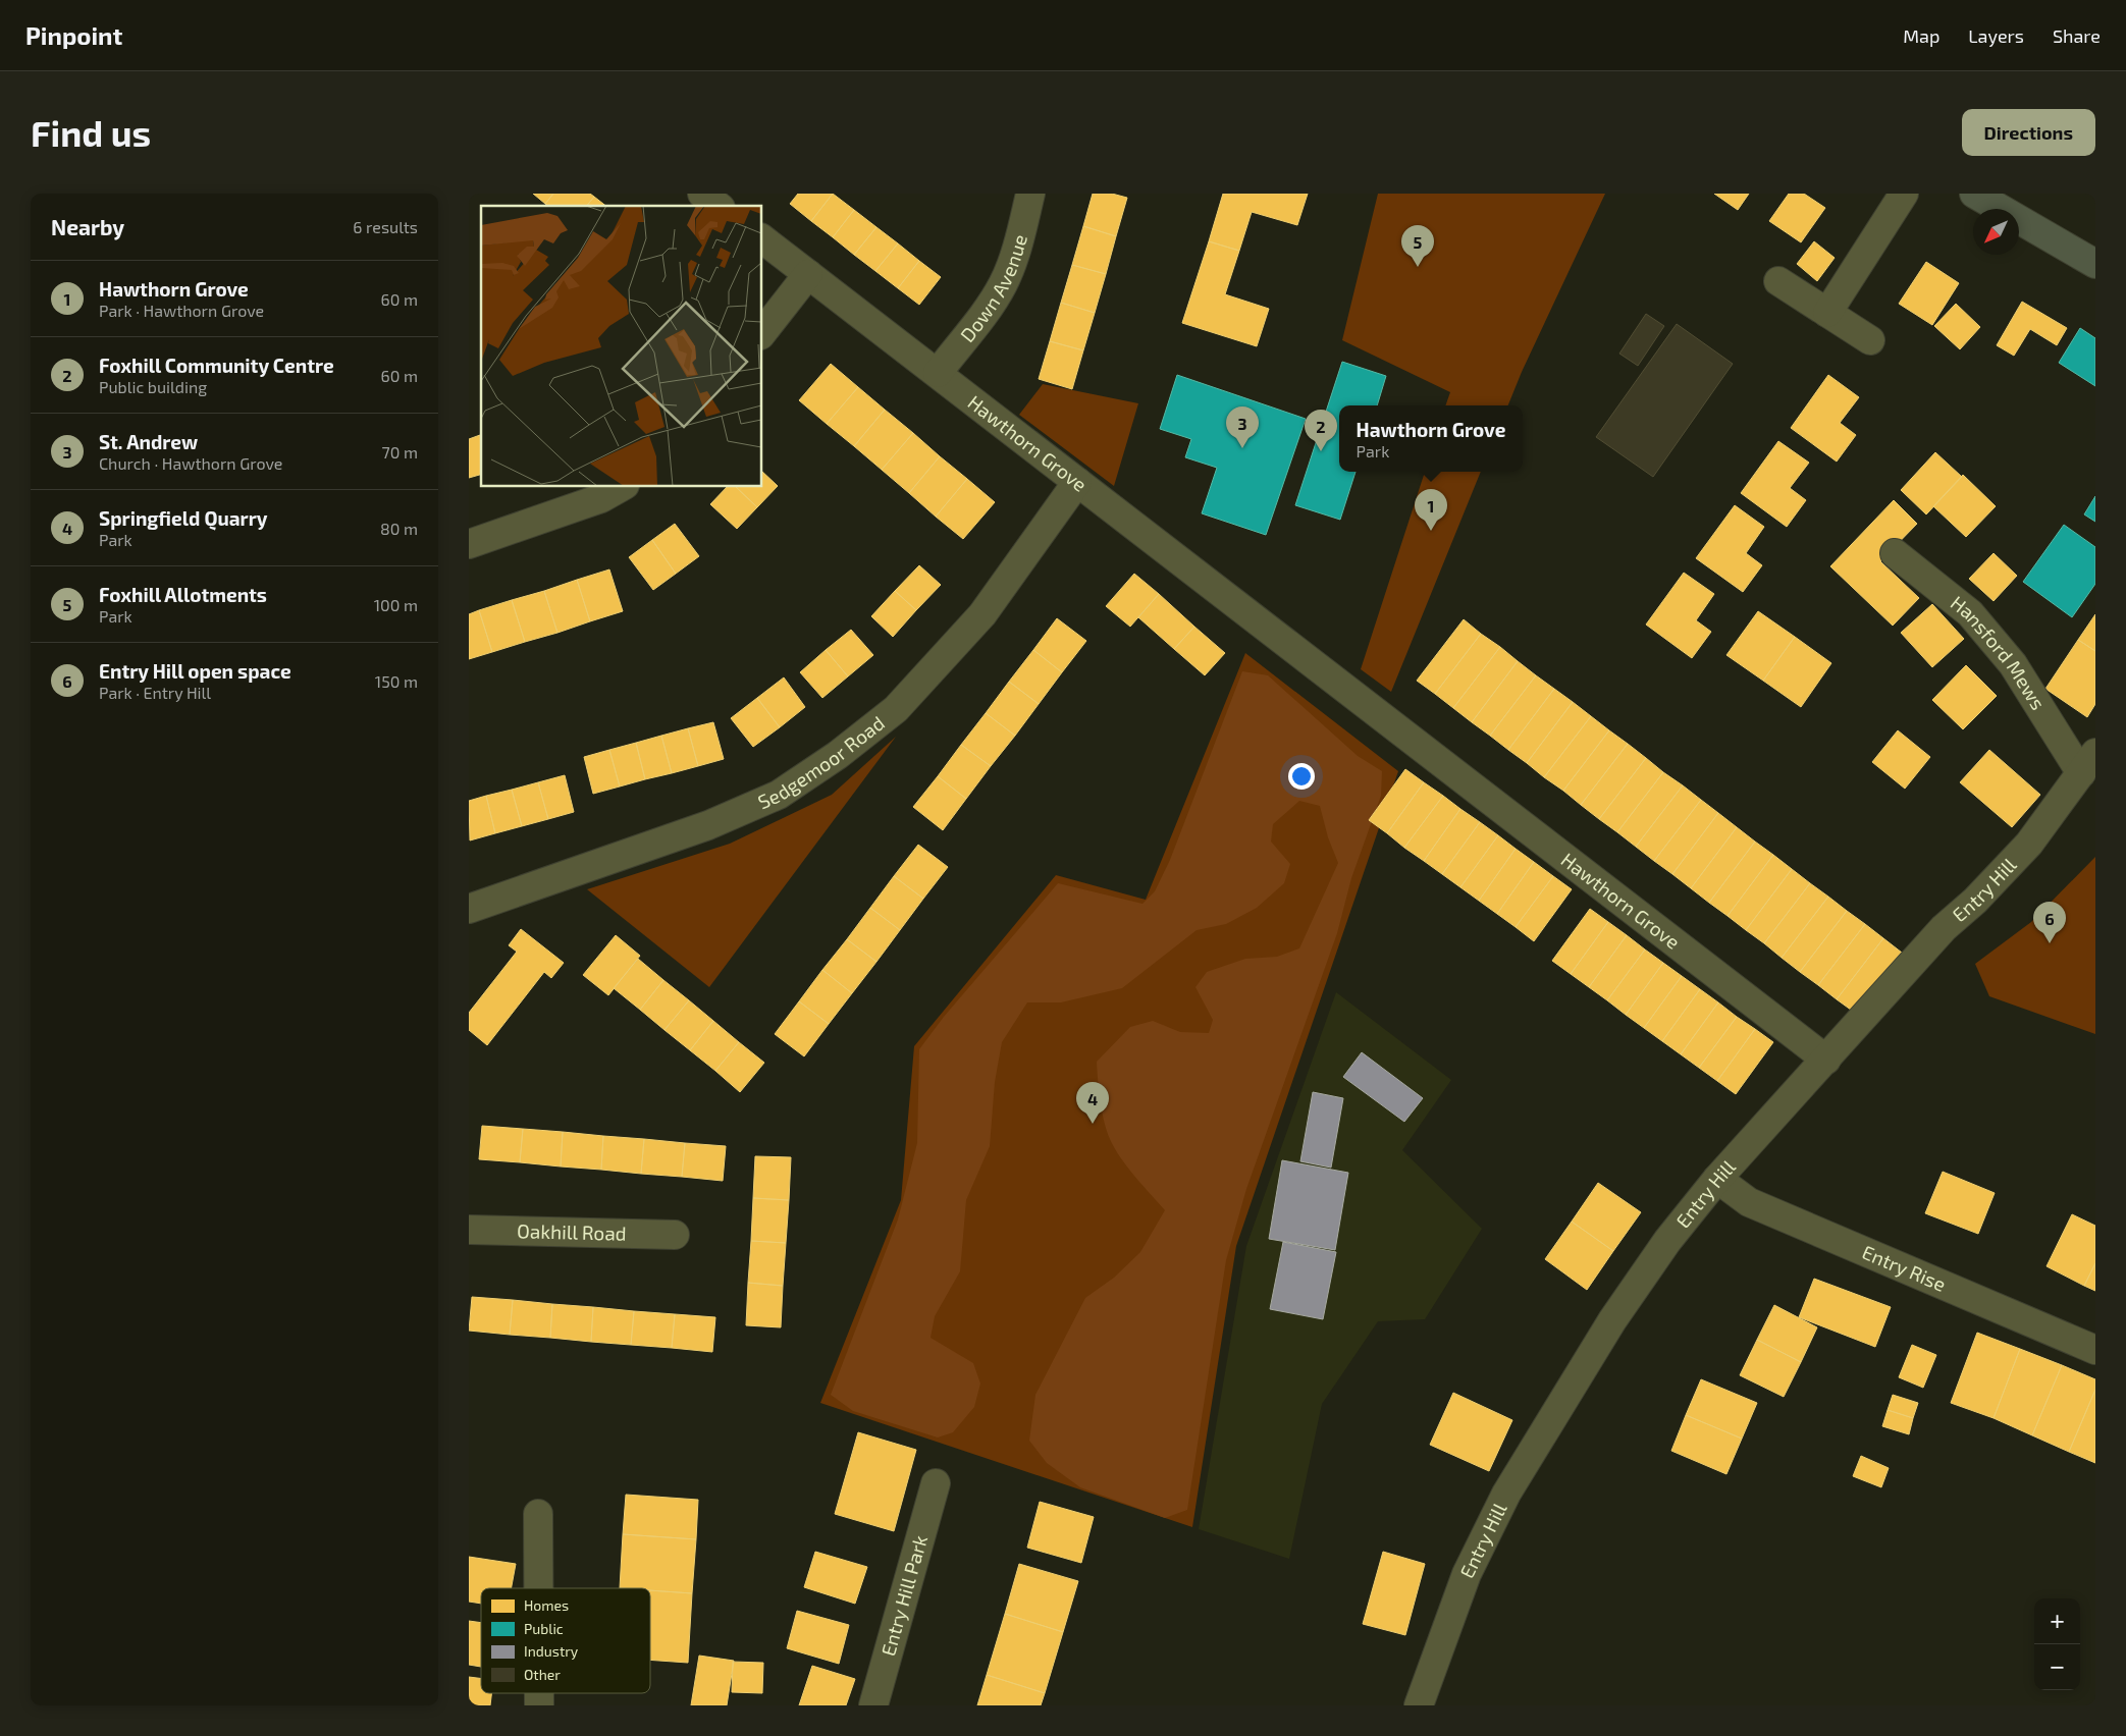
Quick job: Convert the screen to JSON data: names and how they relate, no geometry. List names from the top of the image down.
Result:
{
  "streets": {
    "street": [
      "Down Avenue",
      "Hawthorn Grove",
      "Hansford Mews",
      "Sedgemoor Road",
      "Entry Hill",
      "Oakhill Road",
      "Entry Rise",
      "Entry Hill Park"
    ]
  },
  "crossings": [
    ["Down Avenue", "Hawthorn Grove"],
    ["Hawthorn Grove", "Sedgemoor Road"],
    ["Hawthorn Grove", "Entry Hill"],
    ["Hansford Mews", "Entry Hill"],
    ["Entry Hill", "Entry Rise"]
  ],
  "legend": [
    "Homes",
    "Public",
    "Industry",
    "Other"
  ],
  "north": "bottom left",
  "page": {
    "header": "Pinpoint",
    "nav": ["Map", "Layers", "Share"],
    "buttons": "Directions",
    "title": "Find us",
    "heading": ["Nearby", "6 results"],
    "pins": [
      "5",
      "3",
      "2",
      "1",
      "6",
      "4"
    ],
    "list": [
      {
        "mark": "1",
        "name": "Hawthorn Grove",
        "note": "Park · Hawthorn Grove",
        "value": "60 m"
      },
      {
        "mark": "2",
        "name": "Foxhill Community Centre",
        "note": "Public building",
        "value": "60 m"
      },
      {
        "mark": "3",
        "name": "St. Andrew",
        "note": "Church · Hawthorn Grove",
        "value": "70 m"
      },
      {
        "mark": "4",
        "name": "Springfield Quarry",
        "note": "Park",
        "value": "80 m"
      },
      {
        "mark": "5",
        "name": "Foxhill Allotments",
        "note": "Park",
        "value": "100 m"
      },
      {
        "mark": "6",
        "name": "Entry Hill open space",
        "note": "Park · Entry Hill",
        "value": "150 m"
      }
    ],
    "popup": ["Hawthorn Grove", "Park"],
    "map_buttons": ["+", "−"]
  }
}
